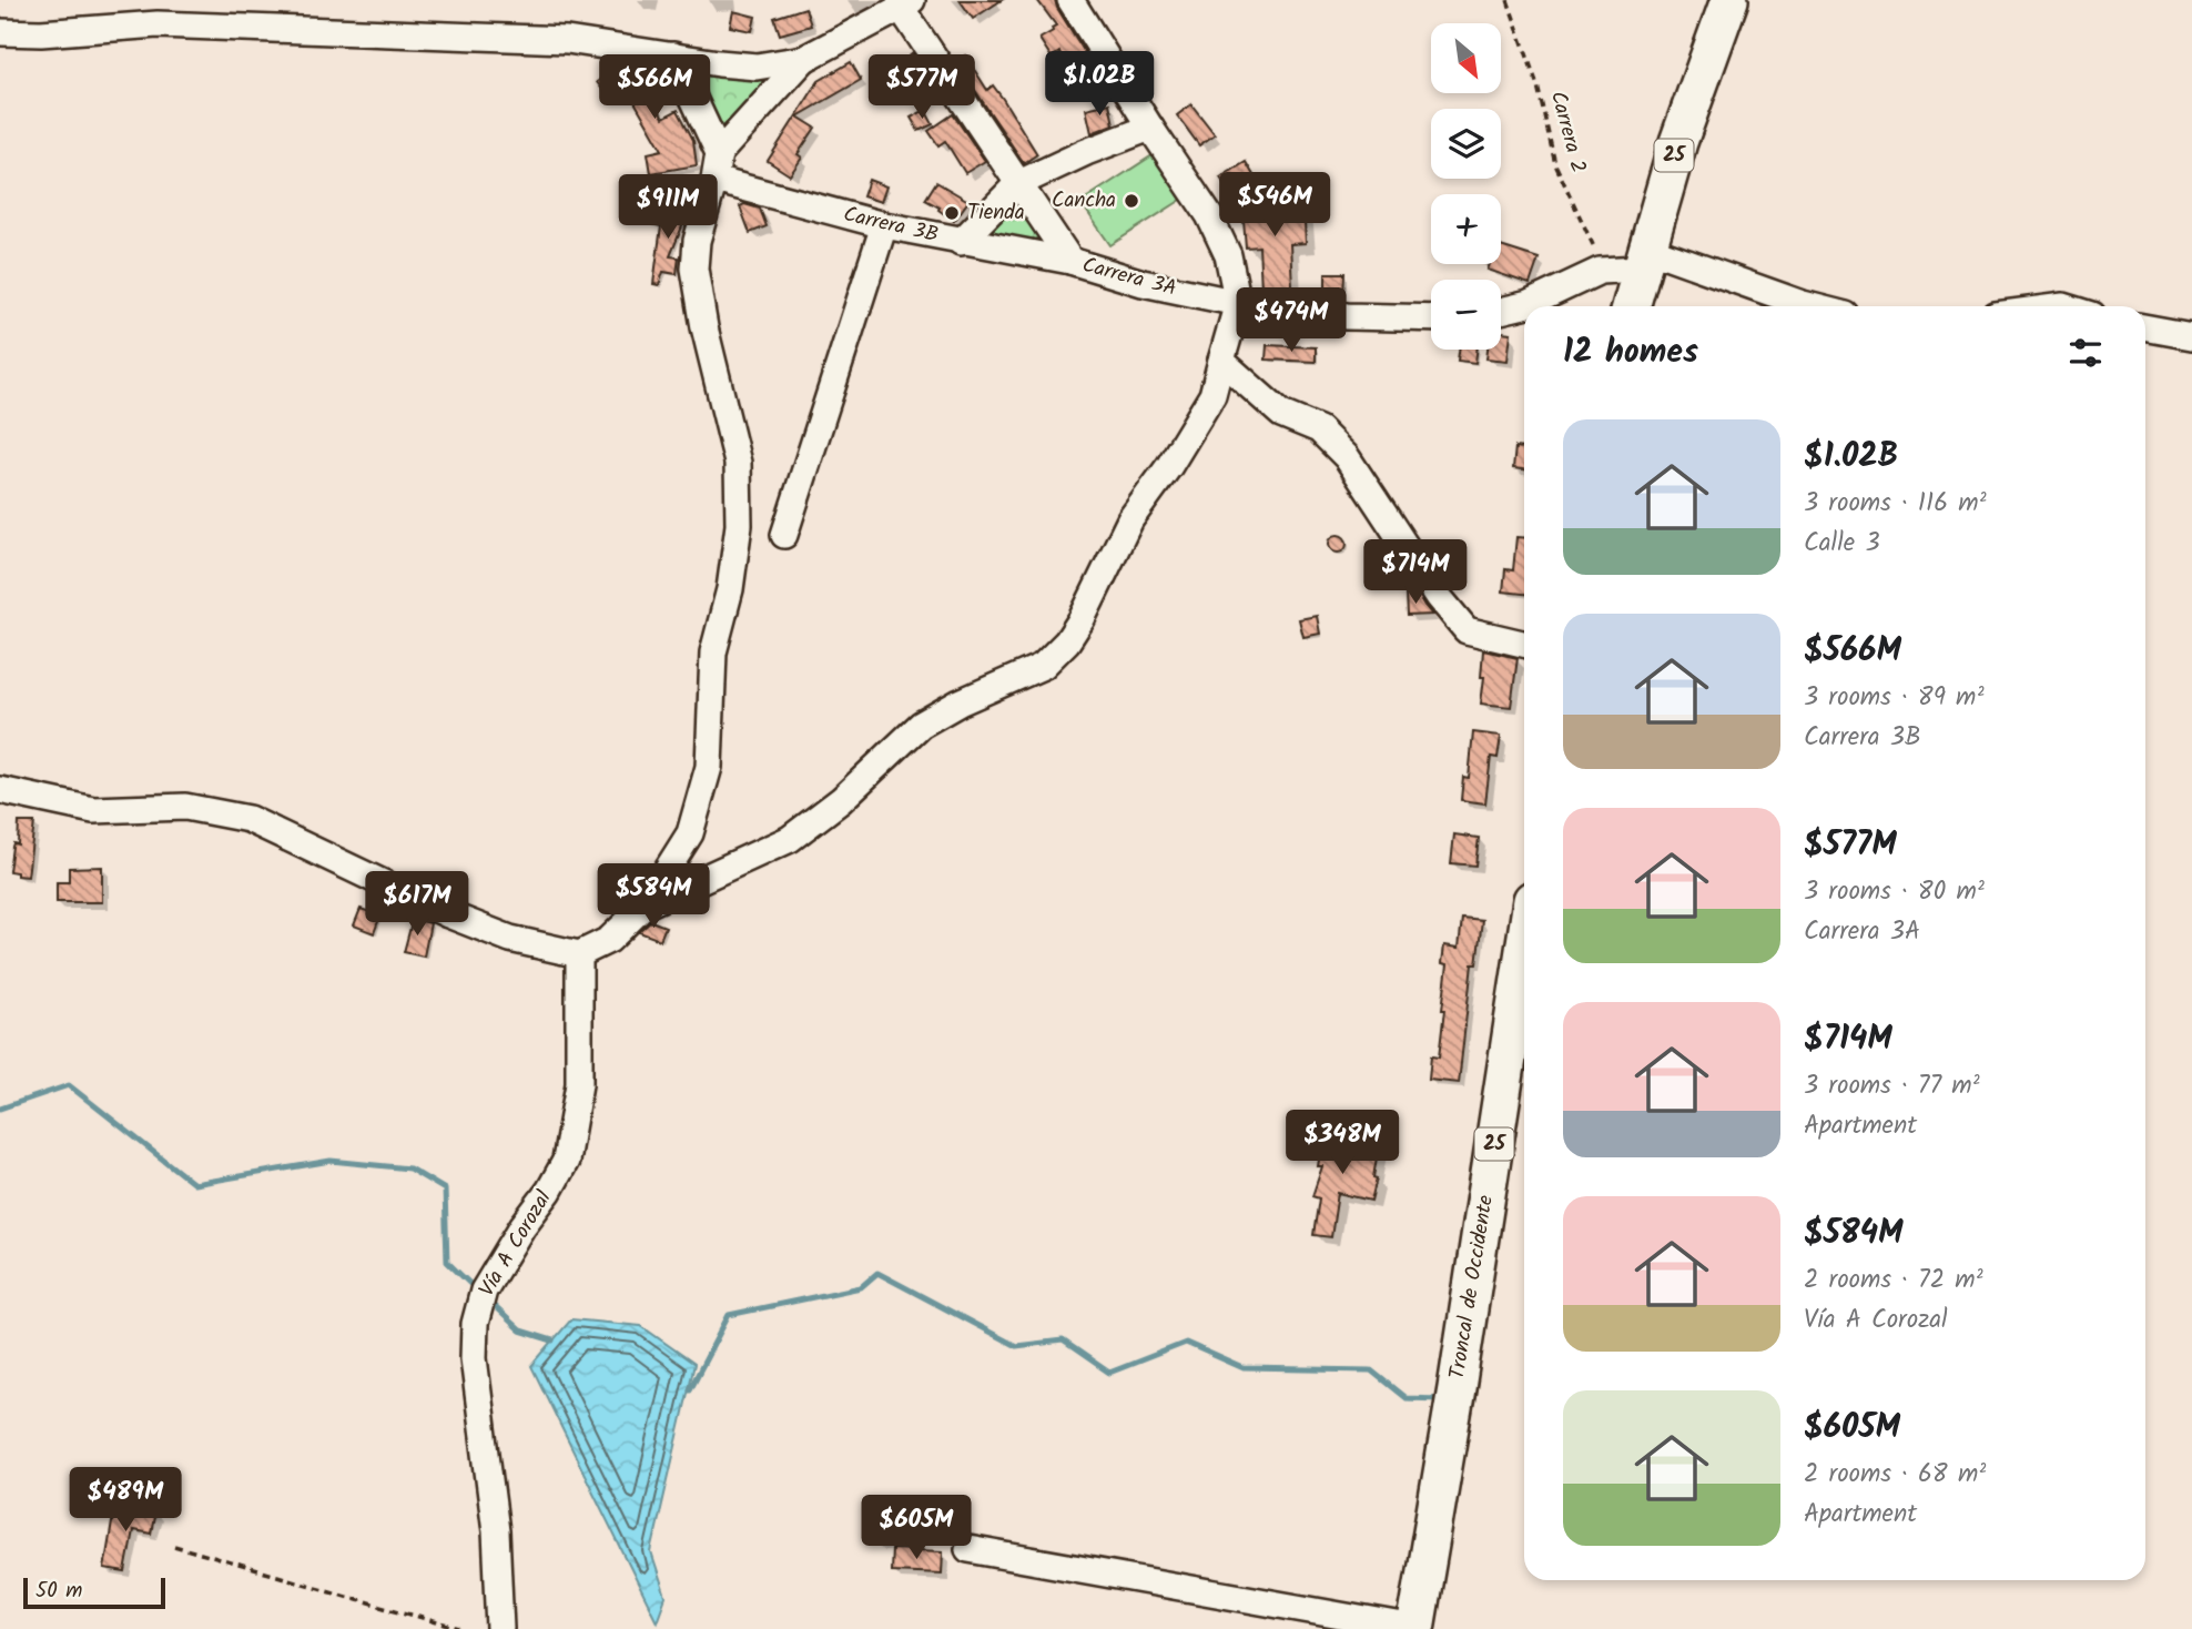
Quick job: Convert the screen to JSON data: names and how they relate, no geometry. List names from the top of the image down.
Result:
{
  "streets": {
    "highway": ["25", "Troncal de Occidente"],
    "street": ["Carrera 3B", "Carrera 3A", "Vía A Corozal"],
    "path": ["Carrera 2"]
  },
  "crossings": [
    ["Carrera 3B", "Carrera 3A"]
  ],
  "places": ["Cancha", "Tienda"],
  "scale_bar": "50 m",
  "north": "bottom right",
  "page": {
    "map_buttons": ["+", "−"],
    "price": [
      "$1.02B",
      "$566M",
      "$577M",
      "$546M",
      "$911M",
      "$474M",
      "$714M",
      "$584M",
      "$617M",
      "$348M",
      "$489M",
      "$605M"
    ],
    "heading": "12 homes",
    "list": [
      {
        "name": "$1.02B",
        "note": "3 rooms · 116 m² · Calle 3"
      },
      {
        "name": "$566M",
        "note": "3 rooms · 89 m² · Carrera 3B"
      },
      {
        "name": "$577M",
        "note": "3 rooms · 80 m² · Carrera 3A"
      },
      {
        "name": "$714M",
        "note": "3 rooms · 77 m² · Apartment"
      },
      {
        "name": "$584M",
        "note": "2 rooms · 72 m² · Vía A Corozal"
      },
      {
        "name": "$605M",
        "note": "2 rooms · 68 m² · Apartment"
      }
    ],
    "scale": "50 m"
  }
}
